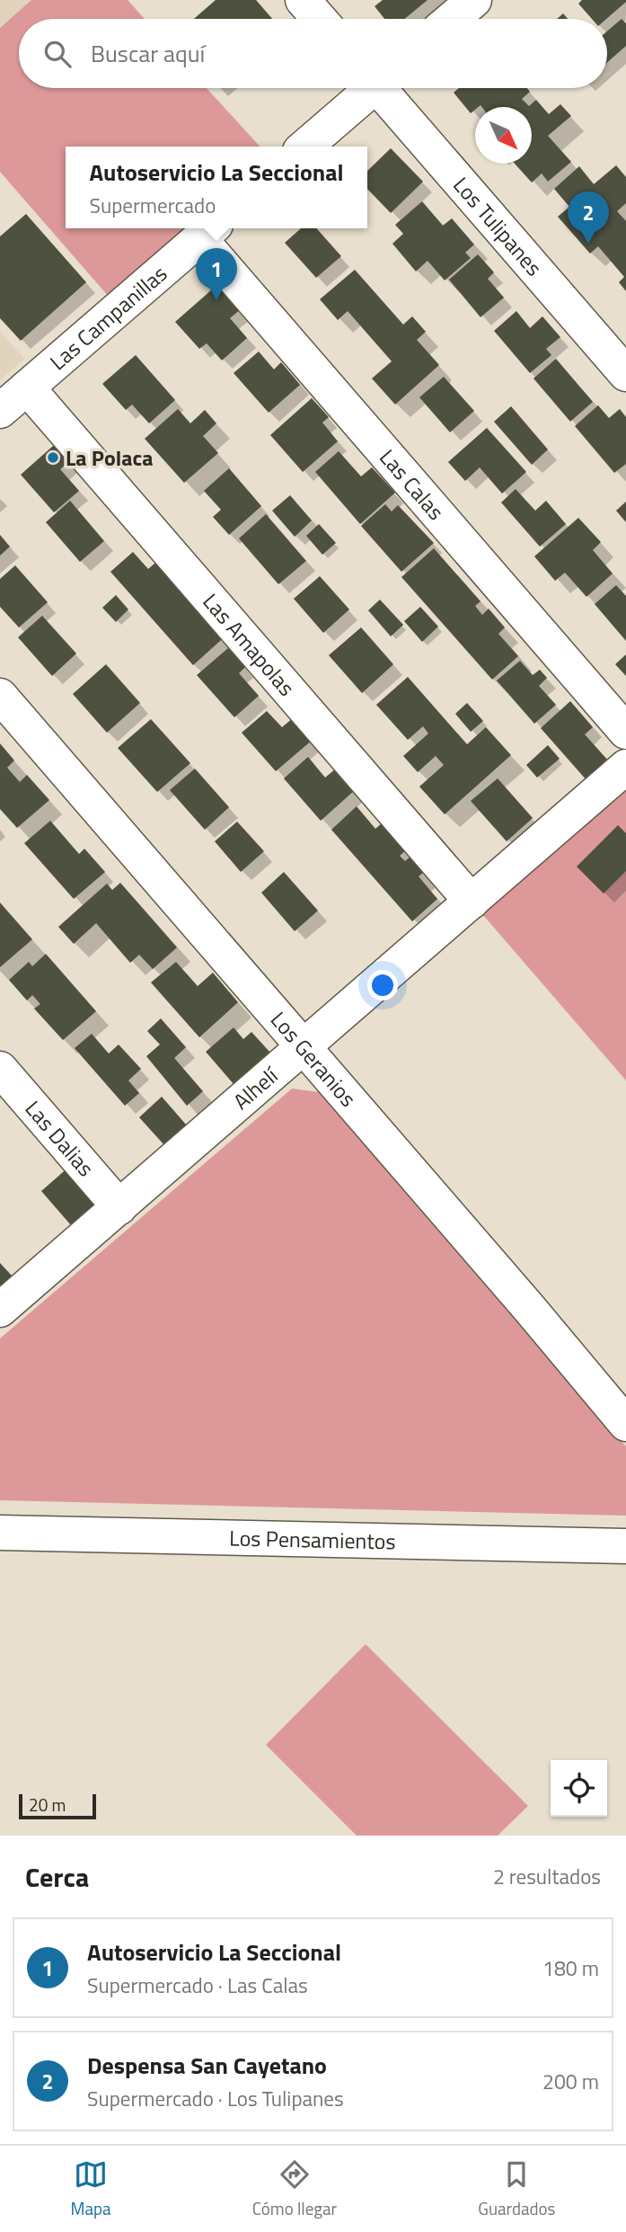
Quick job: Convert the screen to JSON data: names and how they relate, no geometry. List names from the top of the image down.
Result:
{
  "streets": {
    "street": [
      "Los Tulipanes",
      "Las Campanillas",
      "Las Calas",
      "Las Amapolas",
      "Los Geranios",
      "Alhelí",
      "Las Dalias",
      "Los Pensamientos"
    ]
  },
  "crossings": [
    ["Las Campanillas", "Las Calas"],
    ["Las Campanillas", "Las Amapolas"],
    ["Las Amapolas", "Alhelí"],
    ["Los Geranios", "Alhelí"],
    ["Alhelí", "Las Dalias"]
  ],
  "places": ["La Polaca"],
  "scale_bar": "20 m",
  "north": "bottom right",
  "page": {
    "search": "Buscar aquí",
    "popup": ["Autoservicio La Seccional", "Supermercado"],
    "pins": ["2", "1"],
    "scale": "20 m",
    "heading": ["Cerca", "2 resultados"],
    "list": [
      {
        "mark": "1",
        "name": "Autoservicio La Seccional",
        "note": "Supermercado · Las Calas",
        "value": "180 m"
      },
      {
        "mark": "2",
        "name": "Despensa San Cayetano",
        "note": "Supermercado · Los Tulipanes",
        "value": "200 m"
      }
    ],
    "nav": ["Mapa", "Cómo llegar", "Guardados"]
  }
}
